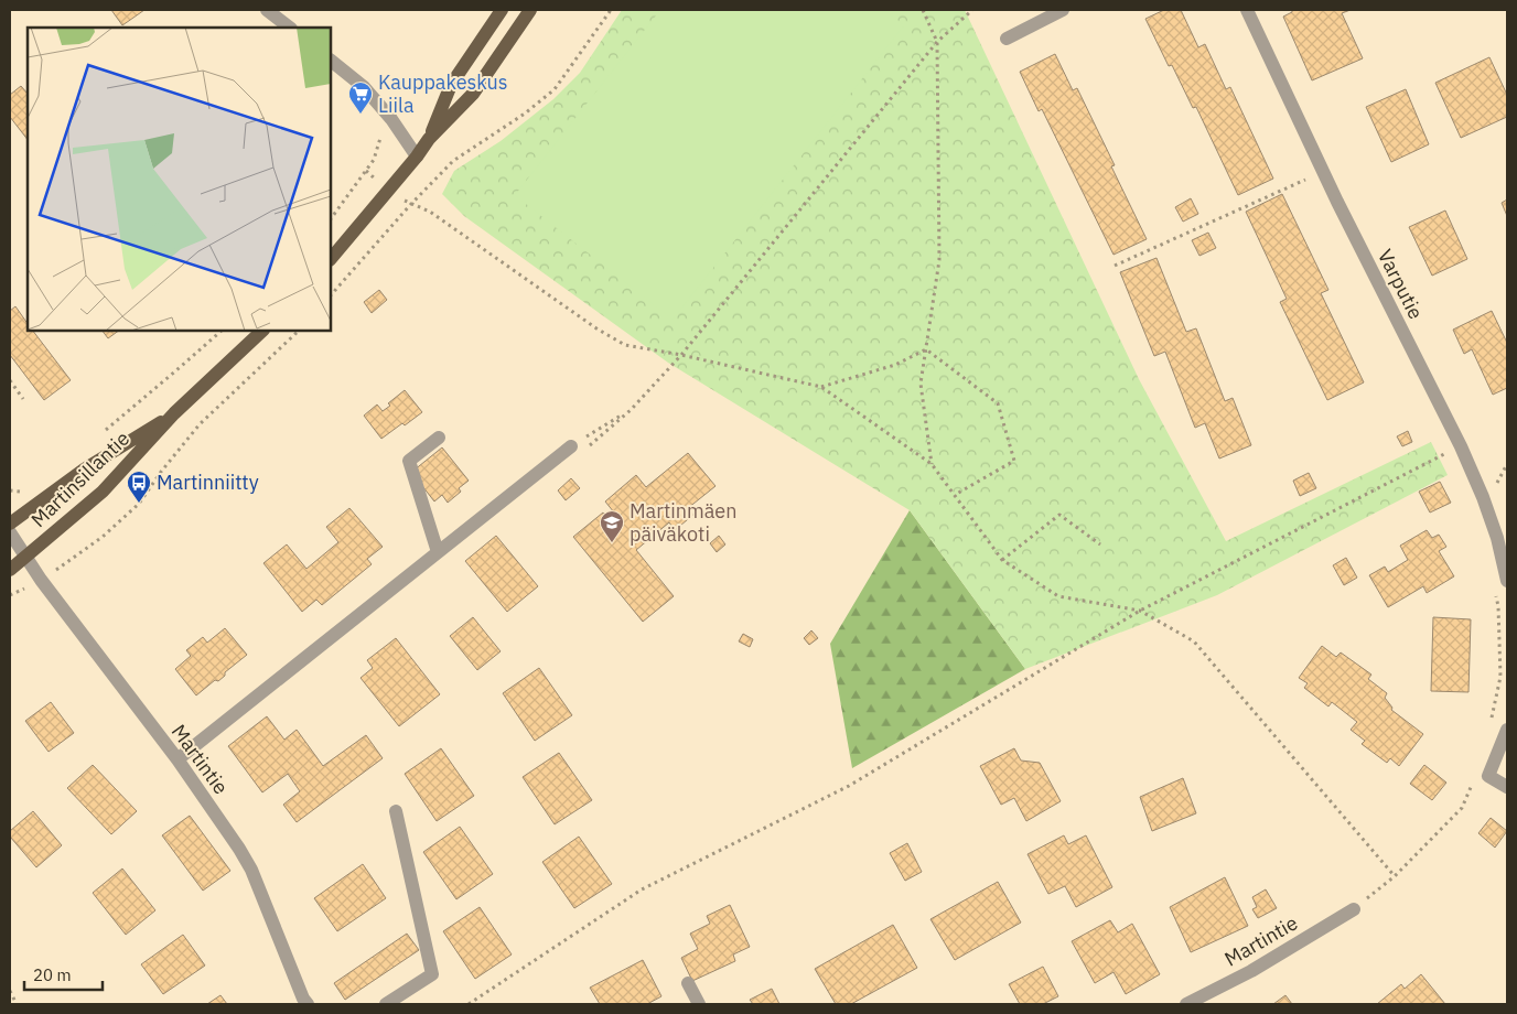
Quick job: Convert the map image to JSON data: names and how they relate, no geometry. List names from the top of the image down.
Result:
{
  "streets": {
    "main road": ["Martinsillantie"],
    "street": ["Varputie", "Martintie"]
  },
  "crossings": [
    ["Martinsillantie", "Martintie"]
  ],
  "places": {
    "supermarket": ["Kauppakeskus Liila"],
    "bus stop": ["Martinniitty"],
    "school or university": ["Martinmäen päiväkoti"]
  },
  "scale_bar": "20 m"
}
